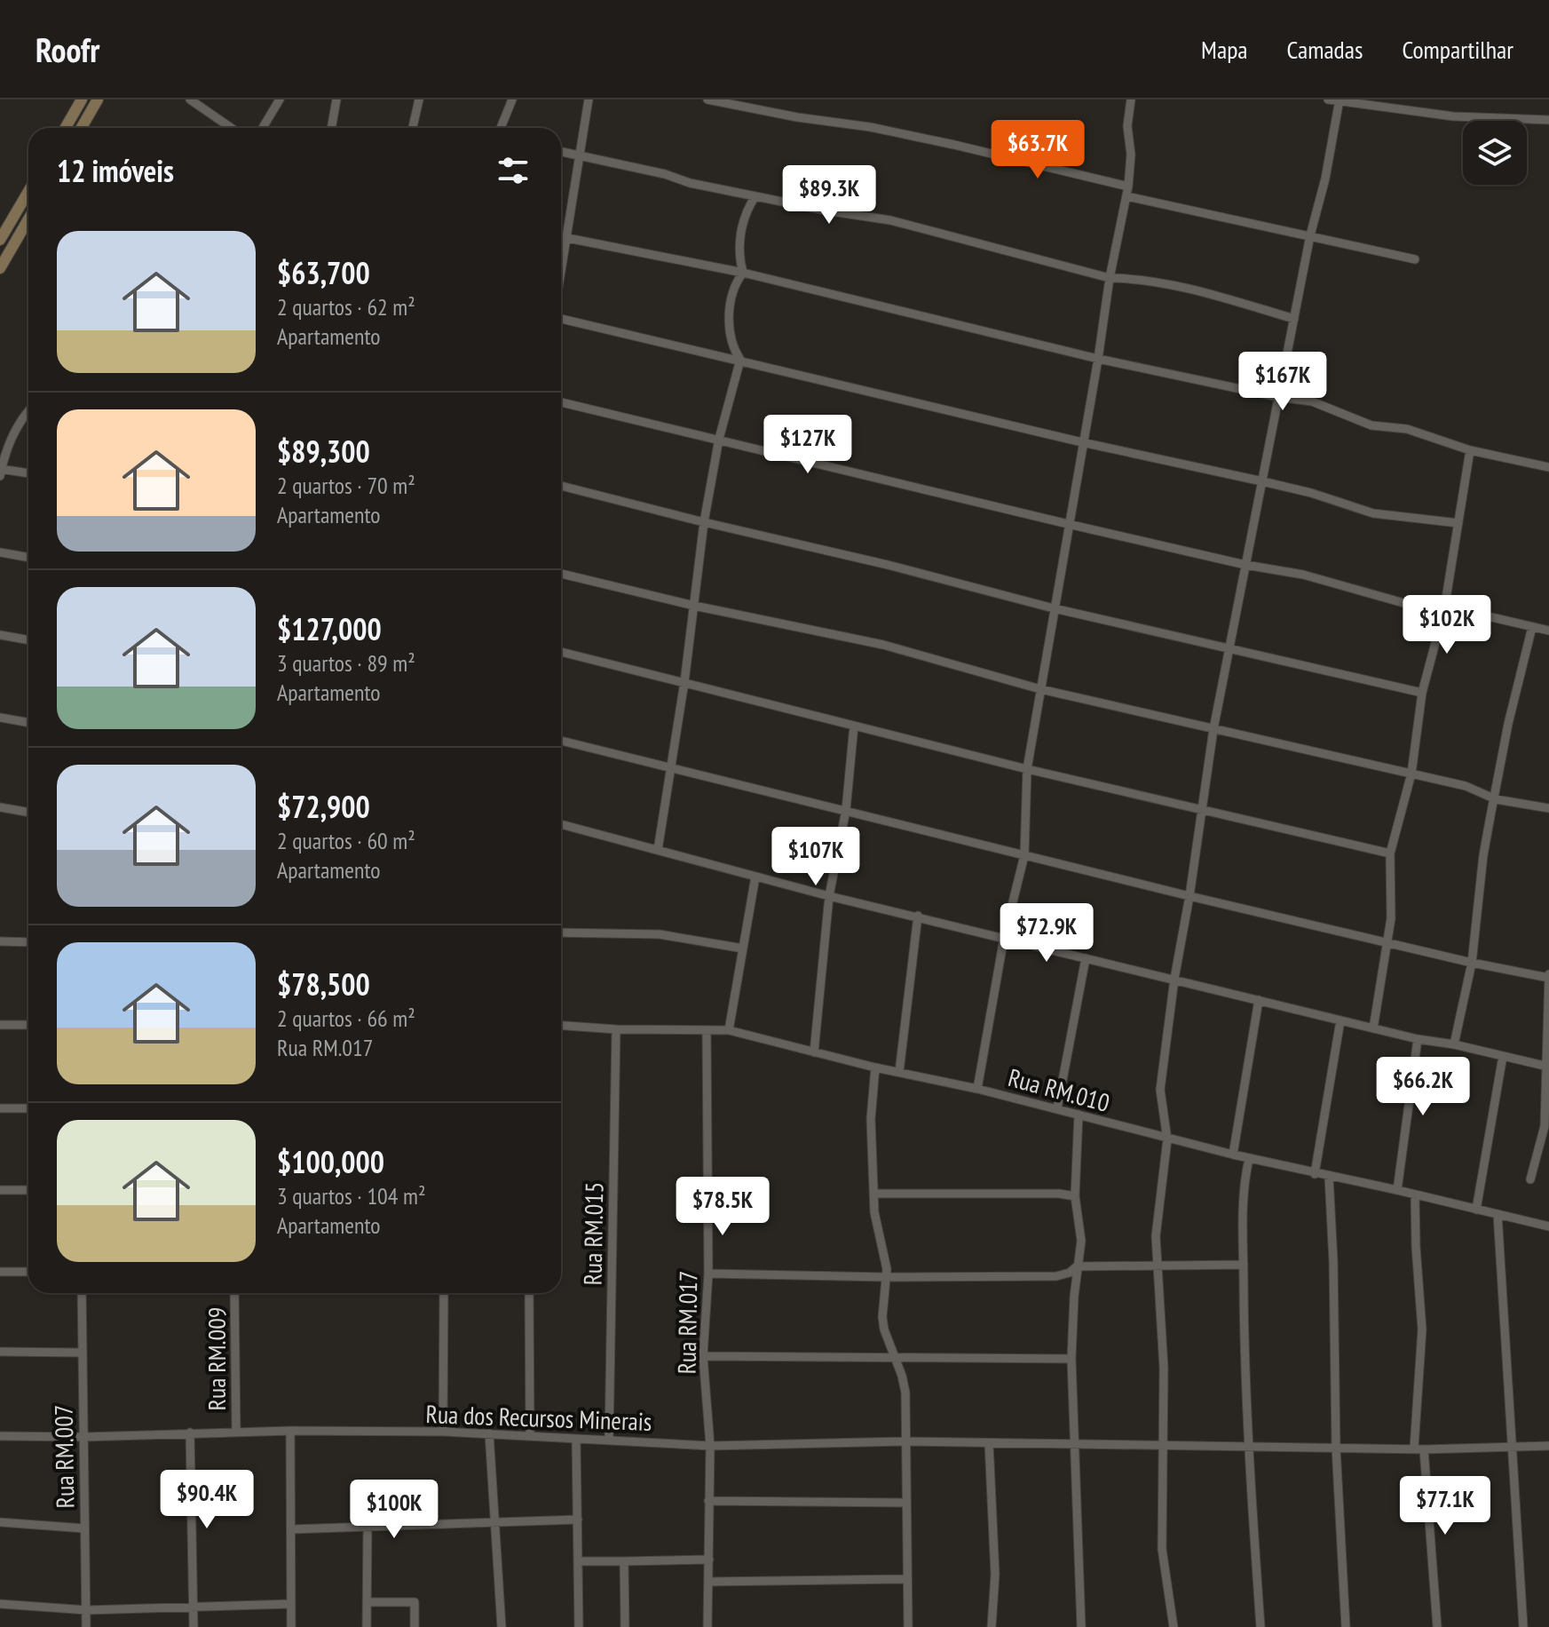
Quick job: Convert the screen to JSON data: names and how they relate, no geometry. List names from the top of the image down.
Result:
{
  "streets": {
    "street": [
      "Rua RM.010",
      "Rua RM.015",
      "Rua RM.017",
      "Rua RM.009",
      "Rua dos Recursos Minerais",
      "Rua RM.007"
    ]
  },
  "crossings": [
    ["Rua RM.010", "Rua RM.015"],
    ["Rua RM.010", "Rua RM.017"],
    ["Rua RM.015", "Rua dos Recursos Minerais"],
    ["Rua RM.017", "Rua dos Recursos Minerais"],
    ["Rua RM.009", "Rua dos Recursos Minerais"],
    ["Rua dos Recursos Minerais", "Rua RM.007"]
  ],
  "page": {
    "header": "Roofr",
    "nav": ["Mapa", "Camadas", "Compartilhar"],
    "price": [
      "$63.7K",
      "$89.3K",
      "$167K",
      "$127K",
      "$102K",
      "$107K",
      "$72.9K",
      "$66.2K",
      "$78.5K",
      "$90.4K",
      "$77.1K",
      "$100K"
    ],
    "heading": "12 imóveis",
    "list": [
      {
        "name": "$63,700",
        "note": "2 quartos · 62 m² · Apartamento"
      },
      {
        "name": "$89,300",
        "note": "2 quartos · 70 m² · Apartamento"
      },
      {
        "name": "$127,000",
        "note": "3 quartos · 89 m² · Apartamento"
      },
      {
        "name": "$72,900",
        "note": "2 quartos · 60 m² · Apartamento"
      },
      {
        "name": "$78,500",
        "note": "2 quartos · 66 m² · Rua RM.017"
      },
      {
        "name": "$100,000",
        "note": "3 quartos · 104 m² · Apartamento"
      }
    ]
  }
}
